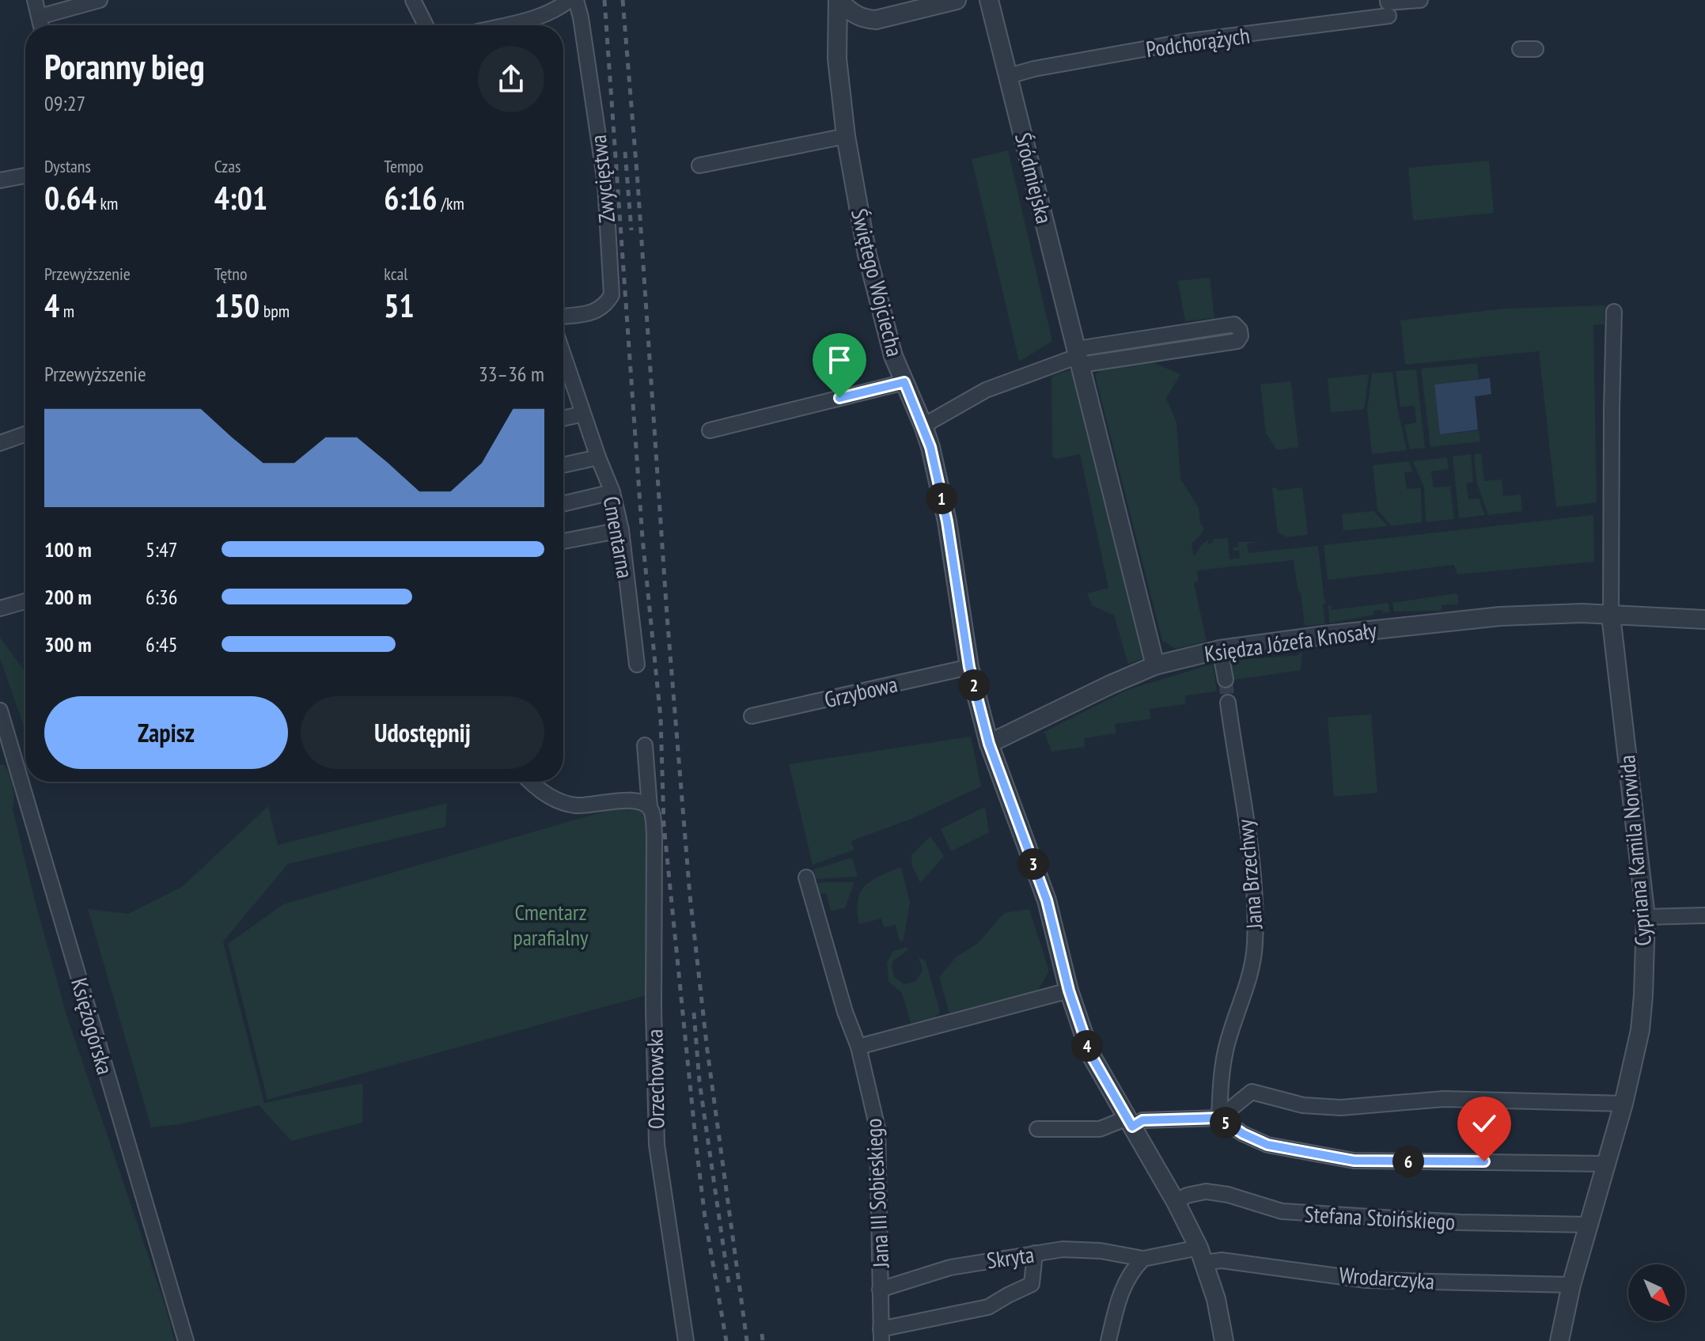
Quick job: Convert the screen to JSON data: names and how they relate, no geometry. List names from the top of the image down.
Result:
{
  "streets": {
    "street": [
      "Podchorążych",
      "Śródmiejska",
      "Zwycięstwa",
      "Świętego Wojciecha",
      "Cmentarna",
      "Księdza Józefa Knosały",
      "Grzybowa",
      "Cypriana Kamila Norwida",
      "Jana Brzechwy",
      "Księżogórska",
      "Orzechowska",
      "Jana III Sobieskiego",
      "Stefana Stoińskiego",
      "Skryta",
      "Wrodarczyka"
    ]
  },
  "crossings": [
    ["Podchorążych", "Śródmiejska"],
    ["Śródmiejska", "Księdza Józefa Knosały"],
    ["Świętego Wojciecha", "Księdza Józefa Knosały"],
    ["Świętego Wojciecha", "Grzybowa"],
    ["Świętego Wojciecha", "Stefana Stoińskiego"],
    ["Świętego Wojciecha", "Wrodarczyka"],
    ["Księdza Józefa Knosały", "Cypriana Kamila Norwida"],
    ["Cypriana Kamila Norwida", "Stefana Stoińskiego"],
    ["Cypriana Kamila Norwida", "Wrodarczyka"],
    ["Jana III Sobieskiego", "Skryta"],
    ["Skryta", "Wrodarczyka"]
  ],
  "parks": ["Cmentarz parafialny"],
  "north": "bottom right",
  "page": {
    "heading": ["Poranny bieg", "09:27"],
    "stats": [
      ["Dystans", "0.64 km"],
      ["Czas", "4:01"],
      ["Tempo", "6:16 /km"],
      ["Przewyższenie", "4 m"],
      ["Tętno", "150 bpm"],
      ["kcal", "51"]
    ],
    "chart": ["Przewyższenie", "33–36 m"],
    "pins": [
      "1",
      "2",
      "3",
      "4",
      "5",
      "6"
    ],
    "list": [
      {
        "name": "100 m",
        "note": "5:47"
      },
      {
        "name": "200 m",
        "note": "6:36"
      },
      {
        "name": "300 m",
        "note": "6:45"
      }
    ],
    "buttons": ["Zapisz", "Udostępnij"]
  }
}
